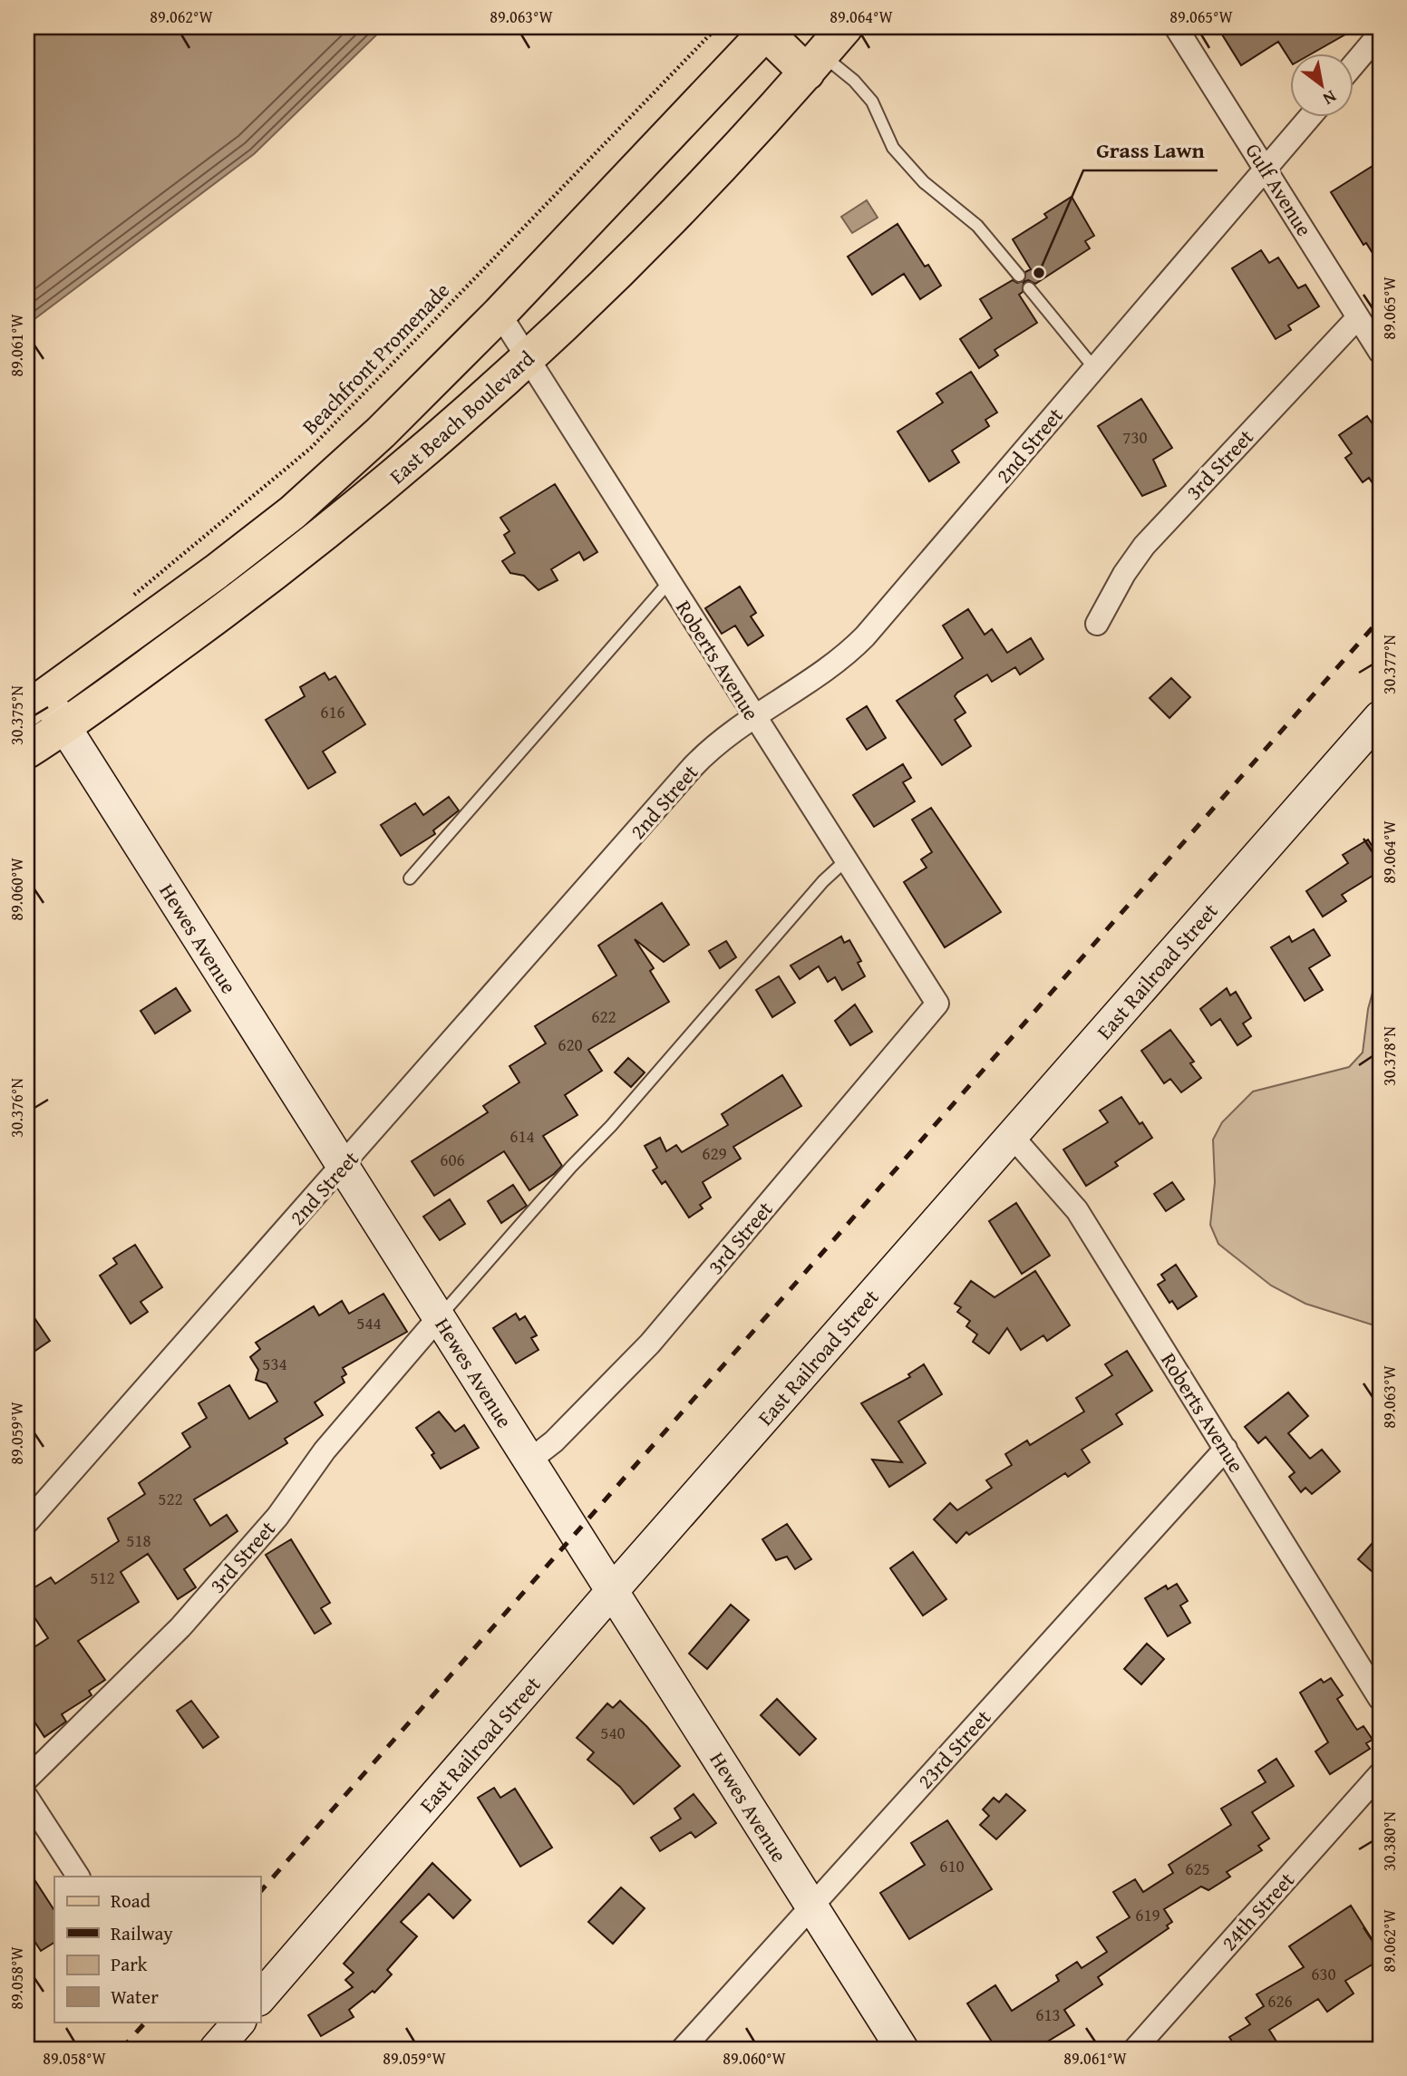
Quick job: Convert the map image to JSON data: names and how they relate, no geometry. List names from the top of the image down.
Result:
{
  "streets": {
    "main road": ["East Beach Boulevard"],
    "street": [
      "Gulf Avenue",
      "2nd Street",
      "3rd Street",
      "Roberts Avenue",
      "Hewes Avenue",
      "East Railroad Street",
      "23rd Street",
      "24th Street"
    ],
    "path": ["Beachfront Promenade"]
  },
  "crossings": [
    ["Gulf Avenue", "2nd Street"],
    ["Gulf Avenue", "3rd Street"],
    ["East Beach Boulevard", "Roberts Avenue"],
    ["East Beach Boulevard", "Hewes Avenue"],
    ["2nd Street", "Roberts Avenue"],
    ["2nd Street", "Hewes Avenue"],
    ["3rd Street", "Roberts Avenue"],
    ["3rd Street", "Hewes Avenue"],
    ["Roberts Avenue", "East Railroad Street"],
    ["Roberts Avenue", "23rd Street"],
    ["Hewes Avenue", "East Railroad Street"],
    ["Hewes Avenue", "23rd Street"]
  ],
  "places": ["Grass Lawn"],
  "house_numbers": [
    "730",
    "616",
    "622",
    "620",
    "614",
    "629",
    "606",
    "544",
    "534",
    "522",
    "518",
    "512",
    "540",
    "610",
    "625",
    "619",
    "630",
    "626",
    "613"
  ],
  "legend": [
    "Road",
    "Railway",
    "Park",
    "Water"
  ],
  "north": "bottom right",
  "coordinates": [
    "89.062°W",
    "89.063°W",
    "89.064°W",
    "89.065°W",
    "89.061°W",
    "30.377°N",
    "30.375°N",
    "89.060°W",
    "30.378°N",
    "30.376°N",
    "89.059°W",
    "30.380°N",
    "89.058°W"
  ]
}
